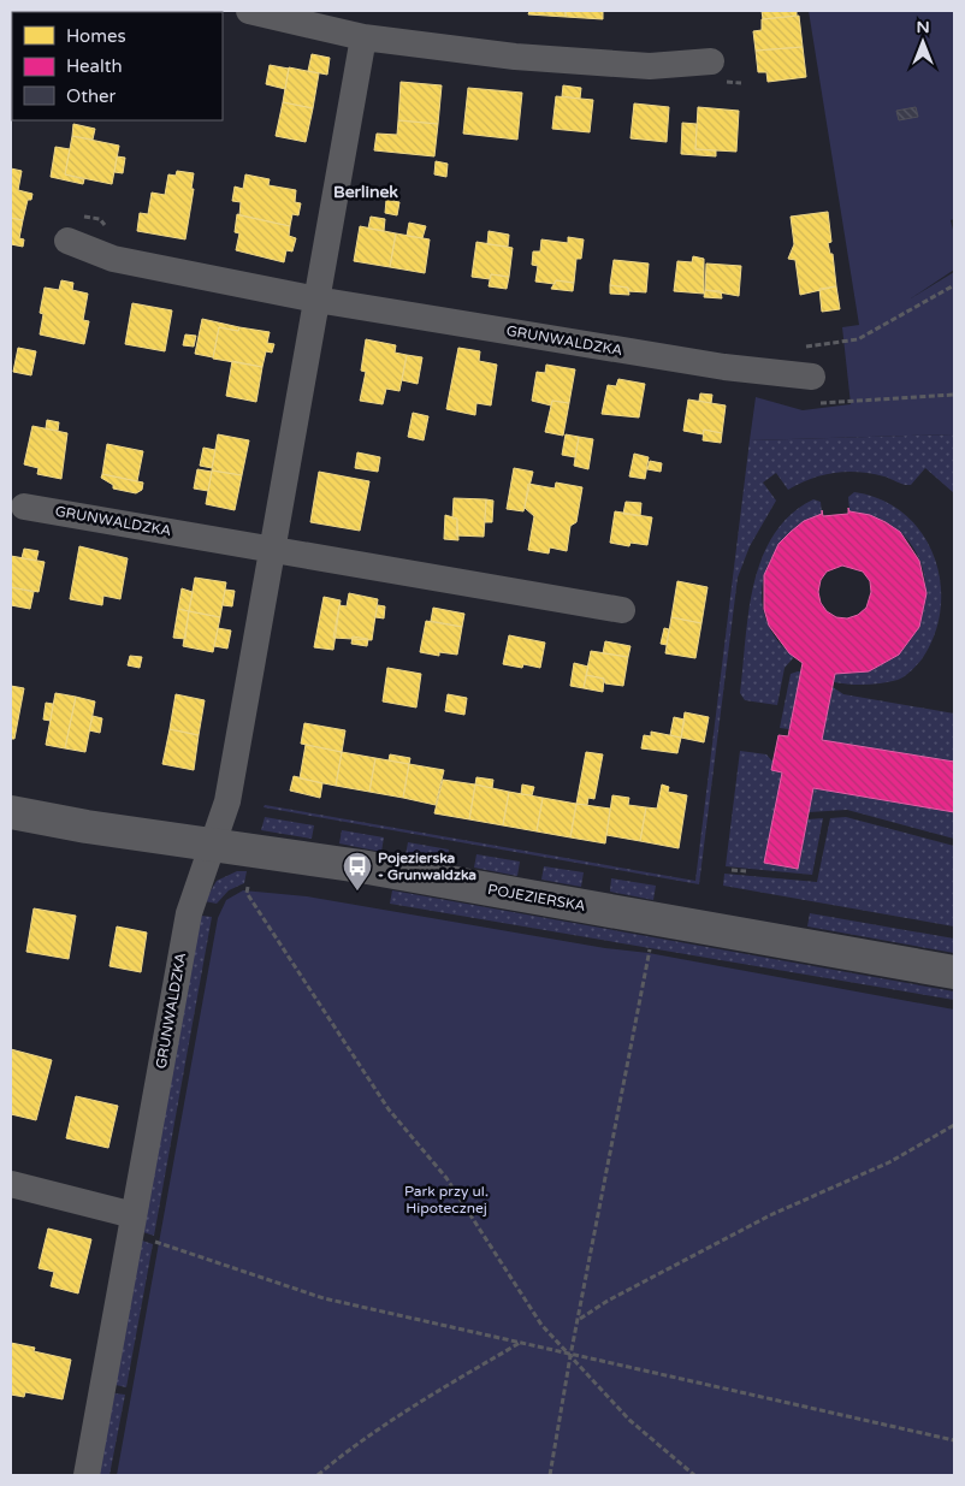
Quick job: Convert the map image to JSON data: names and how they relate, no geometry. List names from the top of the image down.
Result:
{
  "streets": {
    "street": ["GRUNWALDZKA", "POJEZIERSKA"]
  },
  "crossings": [
    ["GRUNWALDZKA", "POJEZIERSKA"]
  ],
  "districts": ["Berlinek"],
  "parks": ["Park przy ul. Hipotecznej"],
  "places": {
    "bus stop": ["Pojezierska - Grunwaldzka"]
  },
  "legend": ["Homes", "Health", "Other"],
  "north": "top"
}
